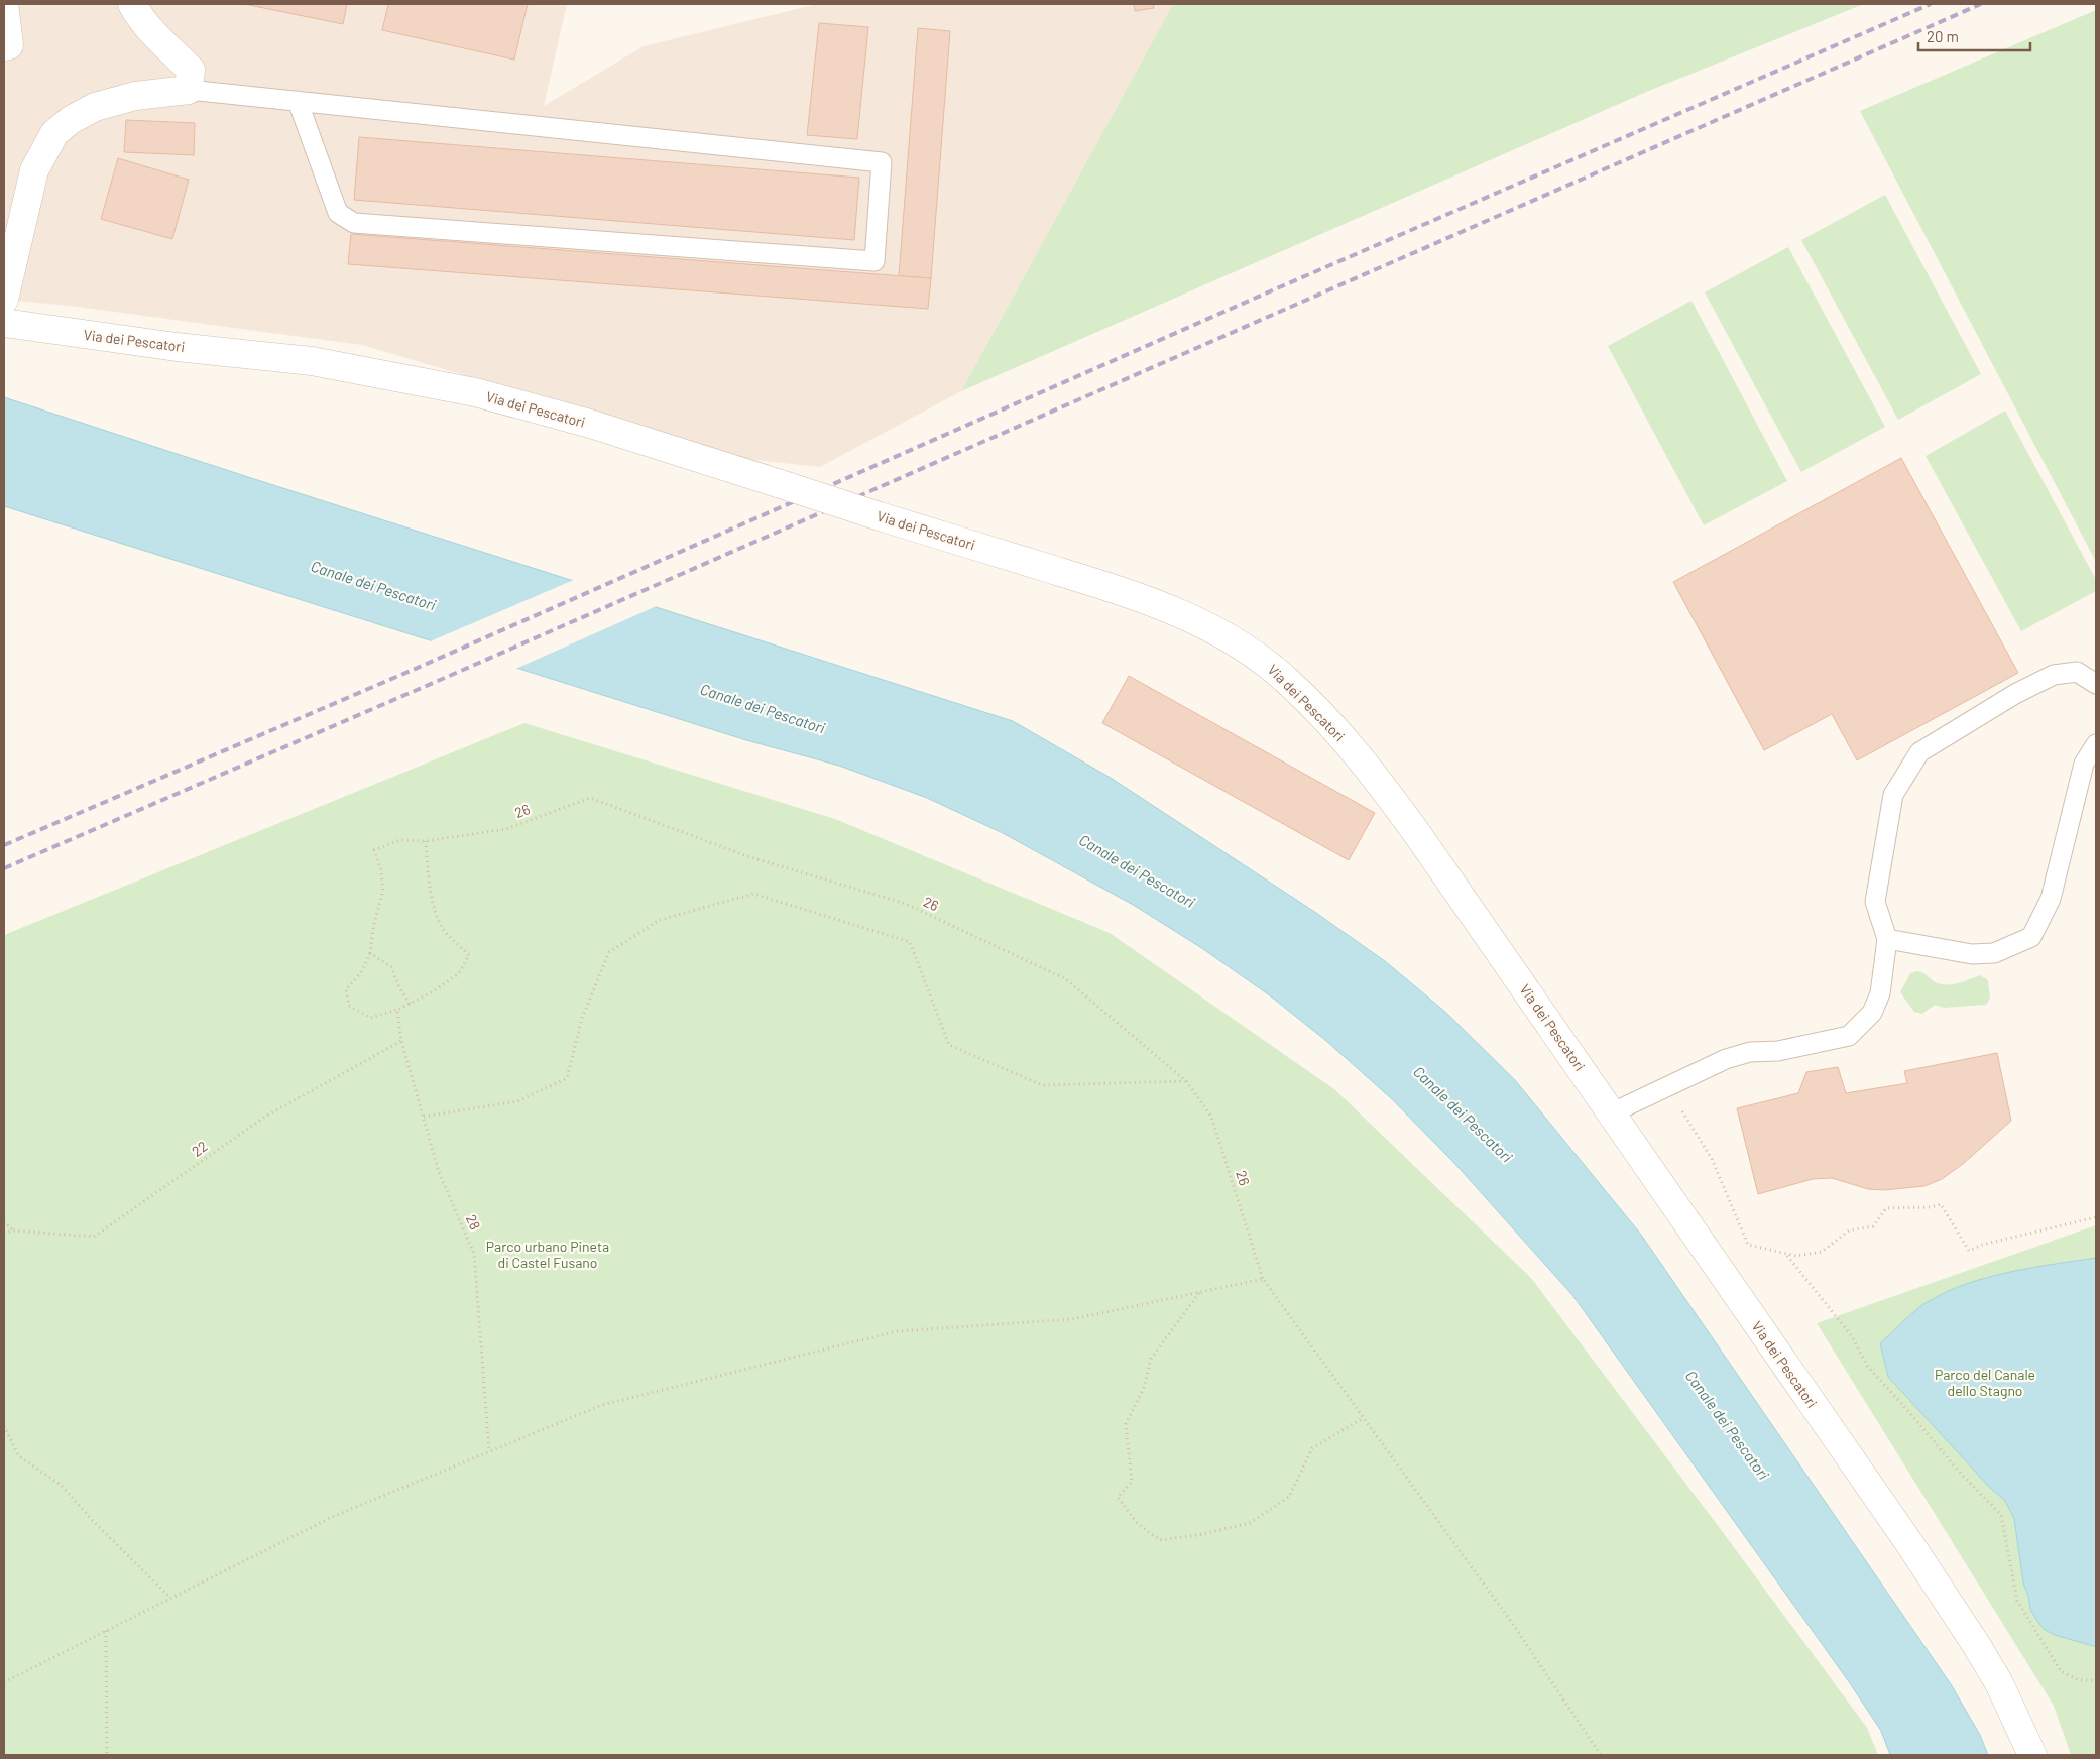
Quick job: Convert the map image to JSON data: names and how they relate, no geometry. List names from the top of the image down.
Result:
{
  "streets": {
    "street": ["Via dei Pescatori"],
    "path": ["26", "22", "28"]
  },
  "crossings": [
    ["22", "28"]
  ],
  "water": ["Canale dei Pescatori"],
  "parks": ["Parco urbano Pineta di Castel Fusano", "Parco del Canale dello Stagno"],
  "scale_bar": "20 m"
}
